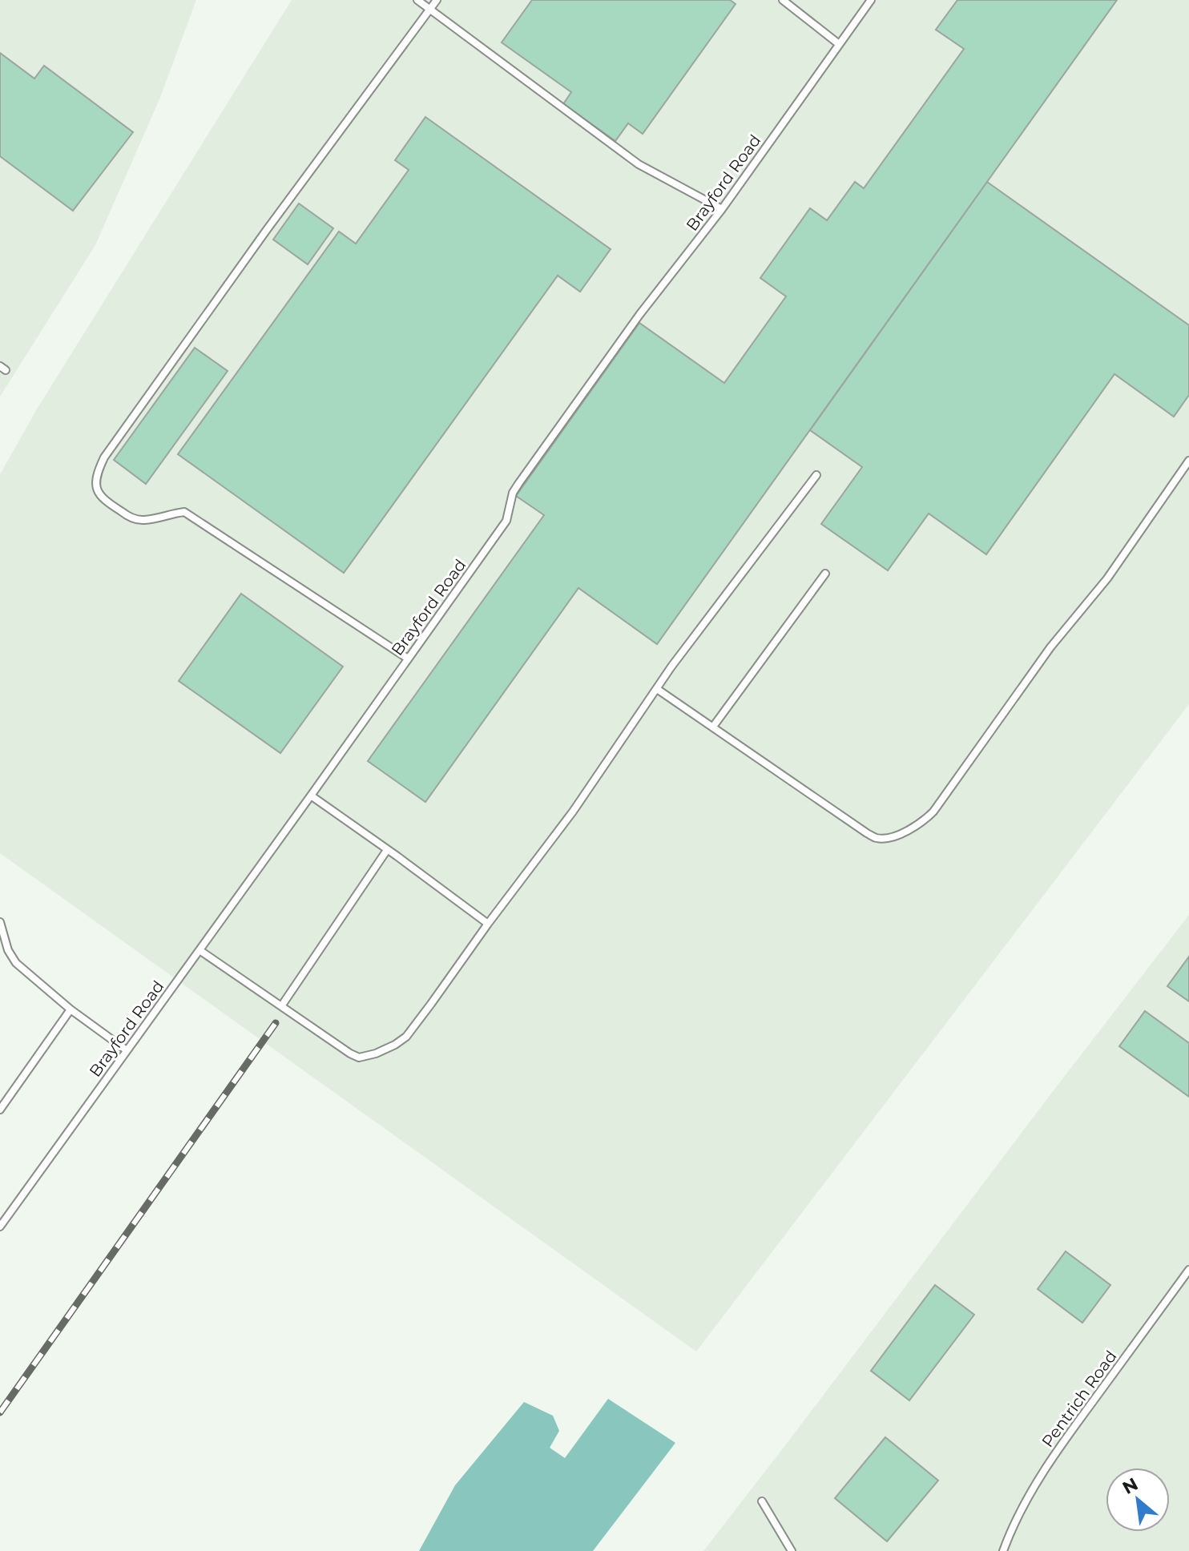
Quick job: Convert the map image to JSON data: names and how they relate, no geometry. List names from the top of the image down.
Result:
{
  "streets": {
    "lane": ["Brayford Road", "Pentrich Road"]
  },
  "north": "top left"
}
